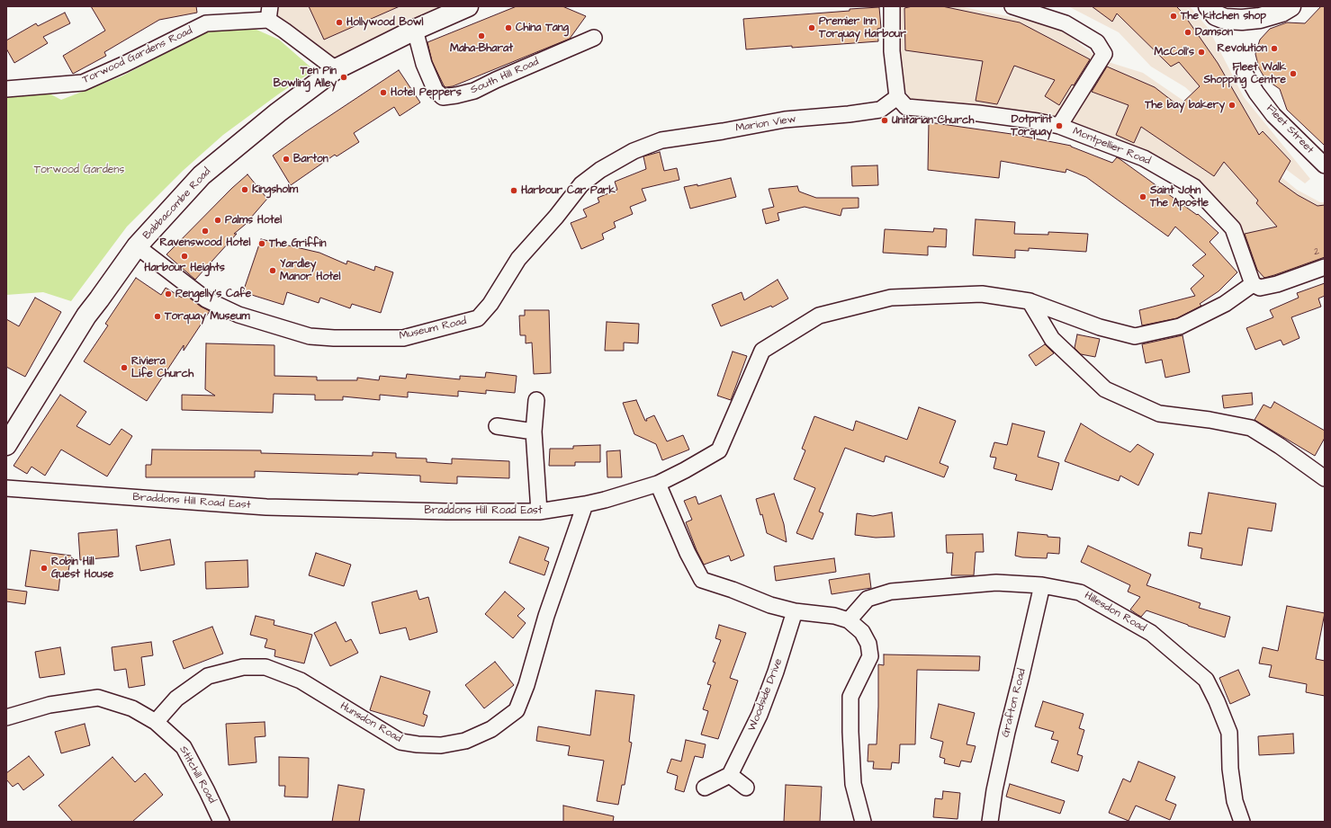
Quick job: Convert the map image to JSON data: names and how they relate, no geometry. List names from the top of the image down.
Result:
{
  "streets": {
    "main road": ["Babbacombe Road"],
    "street": [
      "Torwood Gardens Road",
      "South Hill Road",
      "Marion View",
      "Fleet Street",
      "Montpellier Road",
      "Museum Road",
      "Braddons Hill Road East",
      "Hillesdon Road",
      "Woodside Drive",
      "Grafton Road",
      "Hunsdon Road",
      "Stitchill Road"
    ]
  },
  "crossings": [
    ["Torwood Gardens Road", "Babbacombe Road"],
    ["South Hill Road", "Babbacombe Road"],
    ["Marion View", "Montpellier Road"],
    ["Marion View", "Museum Road"],
    ["Montpellier Road", "Braddons Hill Road East"],
    ["Babbacombe Road", "Museum Road"],
    ["Braddons Hill Road East", "Hunsdon Road"],
    ["Hillesdon Road", "Grafton Road"],
    ["Hunsdon Road", "Stitchill Road"]
  ],
  "parks": ["Torwood Gardens"],
  "places": [
    "The kitchen shop",
    "Hollywood Bowl",
    "China Tang",
    "Premier Inn Torquay Harbour",
    "Damson",
    "Maha-Bharat",
    "Revolution",
    "McColl's",
    "Fleet Walk Shopping Centre",
    "Ten Pin Bowling Alley",
    "Hotel Peppers",
    "The bay bakery",
    "Unitarian Church",
    "Dotprint Torquay",
    "Barton",
    "Kingsholm",
    "Harbour Car Park",
    "Saint John The Apostle",
    "Palms Hotel",
    "Ravenswood Hotel",
    "The Griffin",
    "Harbour Heights",
    "Yardley Manor Hotel",
    "Pengelly's Cafe",
    "Torquay Museum",
    "Riviera Life Church",
    "Robin Hill Guest House"
  ],
  "house_numbers": ["2"]
}
